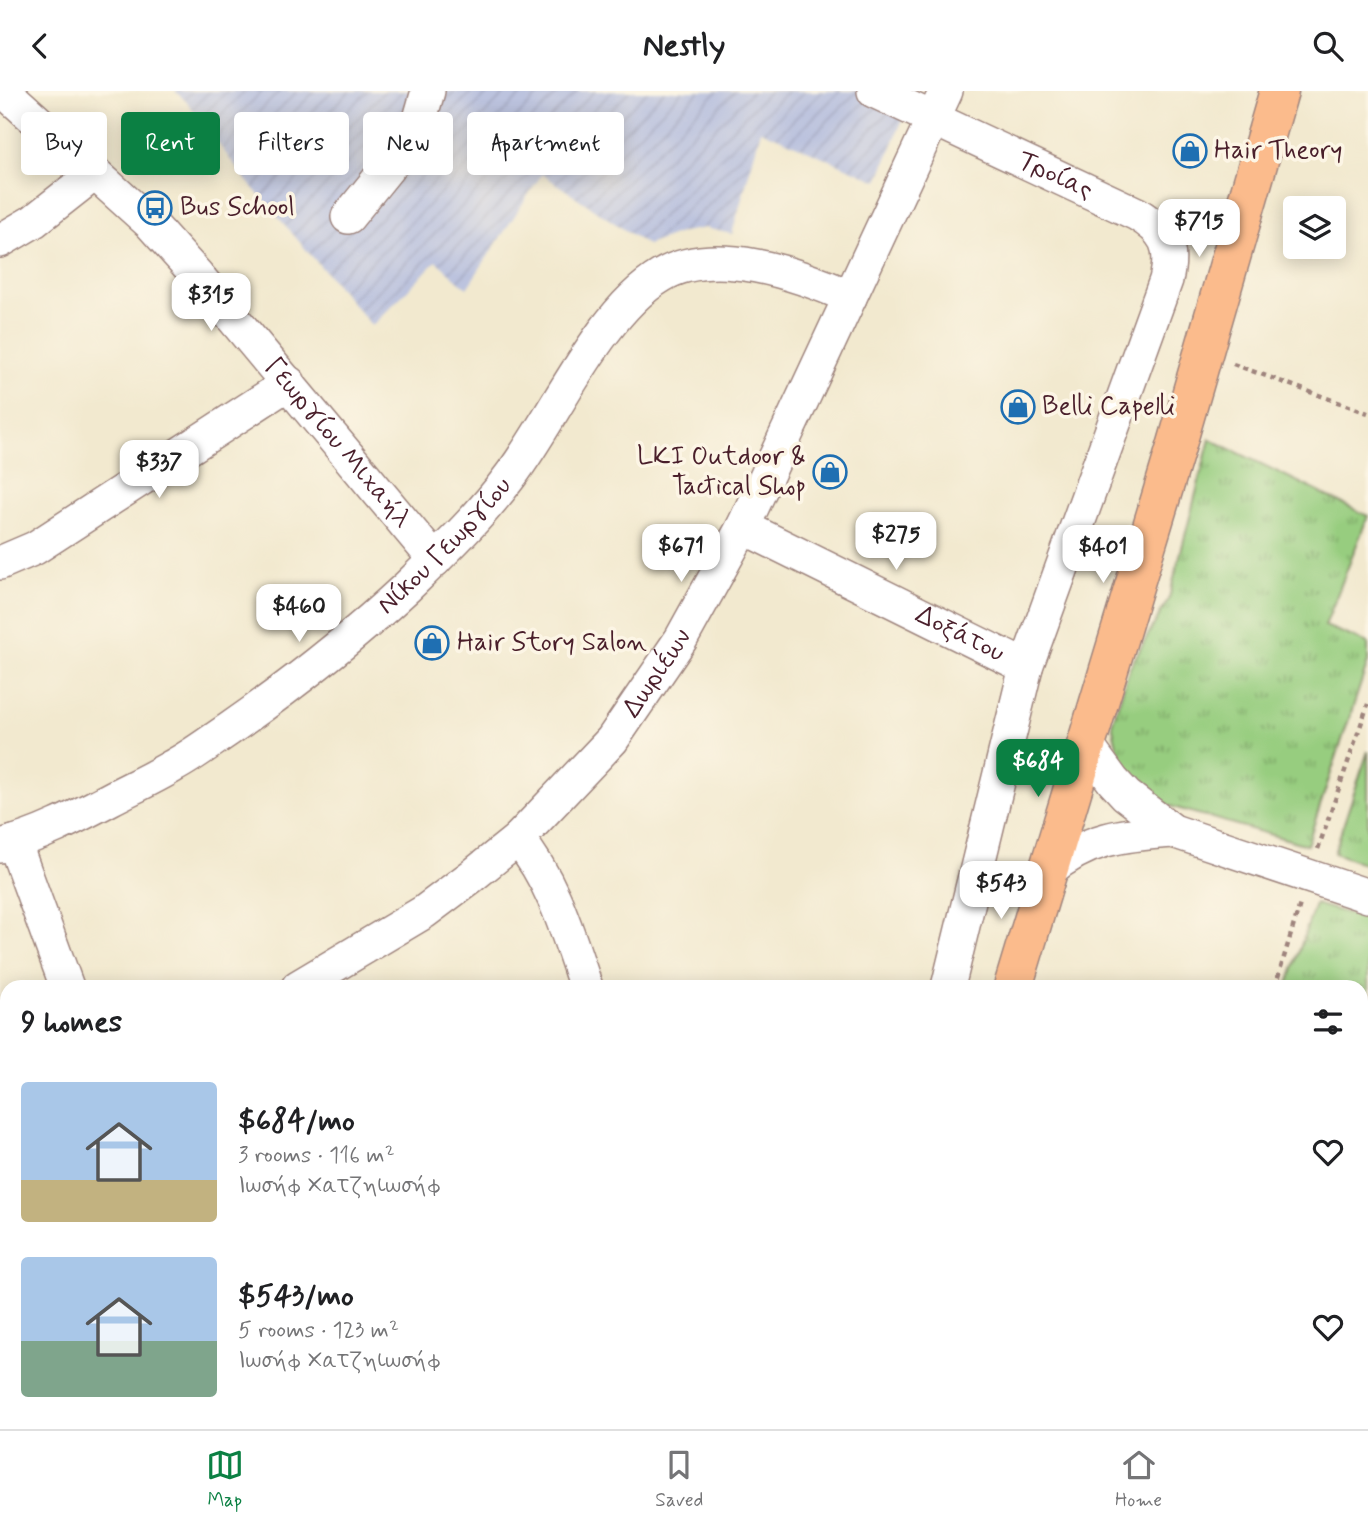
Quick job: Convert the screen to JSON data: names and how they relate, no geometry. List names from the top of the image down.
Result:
{
  "streets": {
    "street": [
      "Τροίας",
      "Γεωργίου Μιχαήλ",
      "Νίκου Γεωργίου",
      "Δοξάτου",
      "Δωριέων"
    ]
  },
  "crossings": [
    ["Τροίας", "Δοξάτου"],
    ["Τροίας", "Δωριέων"],
    ["Γεωργίου Μιχαήλ", "Νίκου Γεωργίου"],
    ["Νίκου Γεωργίου", "Δωριέων"],
    ["Δοξάτου", "Δωριέων"]
  ],
  "places": {
    "shop": [
      "Hair Theory",
      "Belli Capelli",
      "LKI Outdoor & Tactical Shop",
      "Hair Story Salon"
    ],
    "bus stop": ["Bus School"]
  },
  "page": {
    "header": "Nestly",
    "chip": [
      "Buy",
      "Rent",
      "Filters",
      "New",
      "Apartment"
    ],
    "price": [
      "$715",
      "$315",
      "$337",
      "$275",
      "$671",
      "$401",
      "$460",
      "$684",
      "$543"
    ],
    "heading": "9 homes",
    "list": [
      {
        "name": "$684/mo",
        "note": "3 rooms · 116 m² · Ιωσήφ Χατζηιωσήφ"
      },
      {
        "name": "$543/mo",
        "note": "5 rooms · 123 m² · Ιωσήφ Χατζηιωσήφ"
      }
    ],
    "tabs": ["Map", "Saved", "Home"]
  }
}
